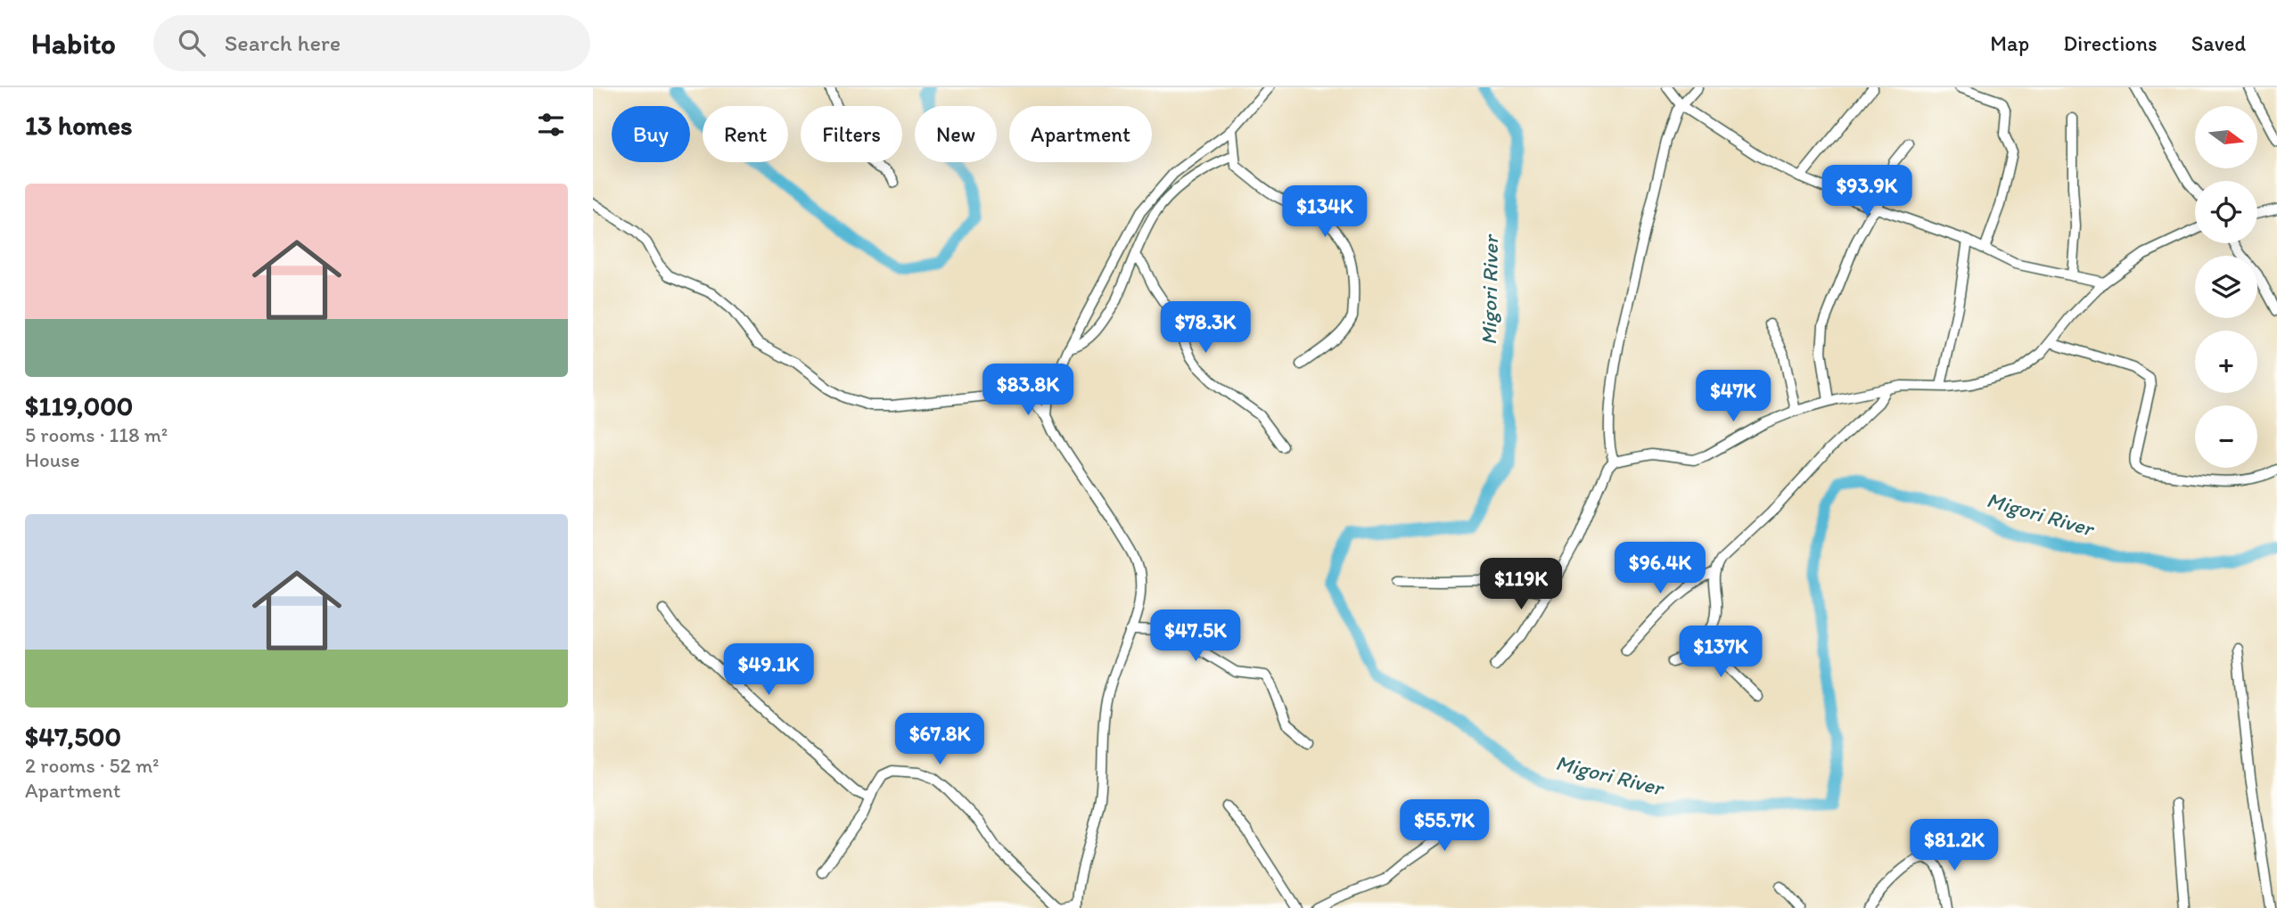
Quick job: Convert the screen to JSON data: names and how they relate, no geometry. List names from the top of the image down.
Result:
{
  "water": ["Migori River"],
  "north": "right",
  "page": {
    "header": "Habito",
    "search": "Search here",
    "nav": ["Map", "Directions", "Saved"],
    "heading": "13 homes",
    "map_buttons": ["+", "−"],
    "chip": [
      "Buy",
      "Rent",
      "Filters",
      "New",
      "Apartment"
    ],
    "list": [
      {
        "name": "$119,000",
        "note": "5 rooms · 118 m² · House"
      },
      {
        "name": "$47,500",
        "note": "2 rooms · 52 m² · Apartment"
      }
    ],
    "price": [
      "$93.9K",
      "$134K",
      "$78.3K",
      "$83.8K",
      "$47K",
      "$96.4K",
      "$119K",
      "$47.5K",
      "$137K",
      "$49.1K",
      "$67.8K",
      "$55.7K",
      "$81.2K"
    ]
  }
}
